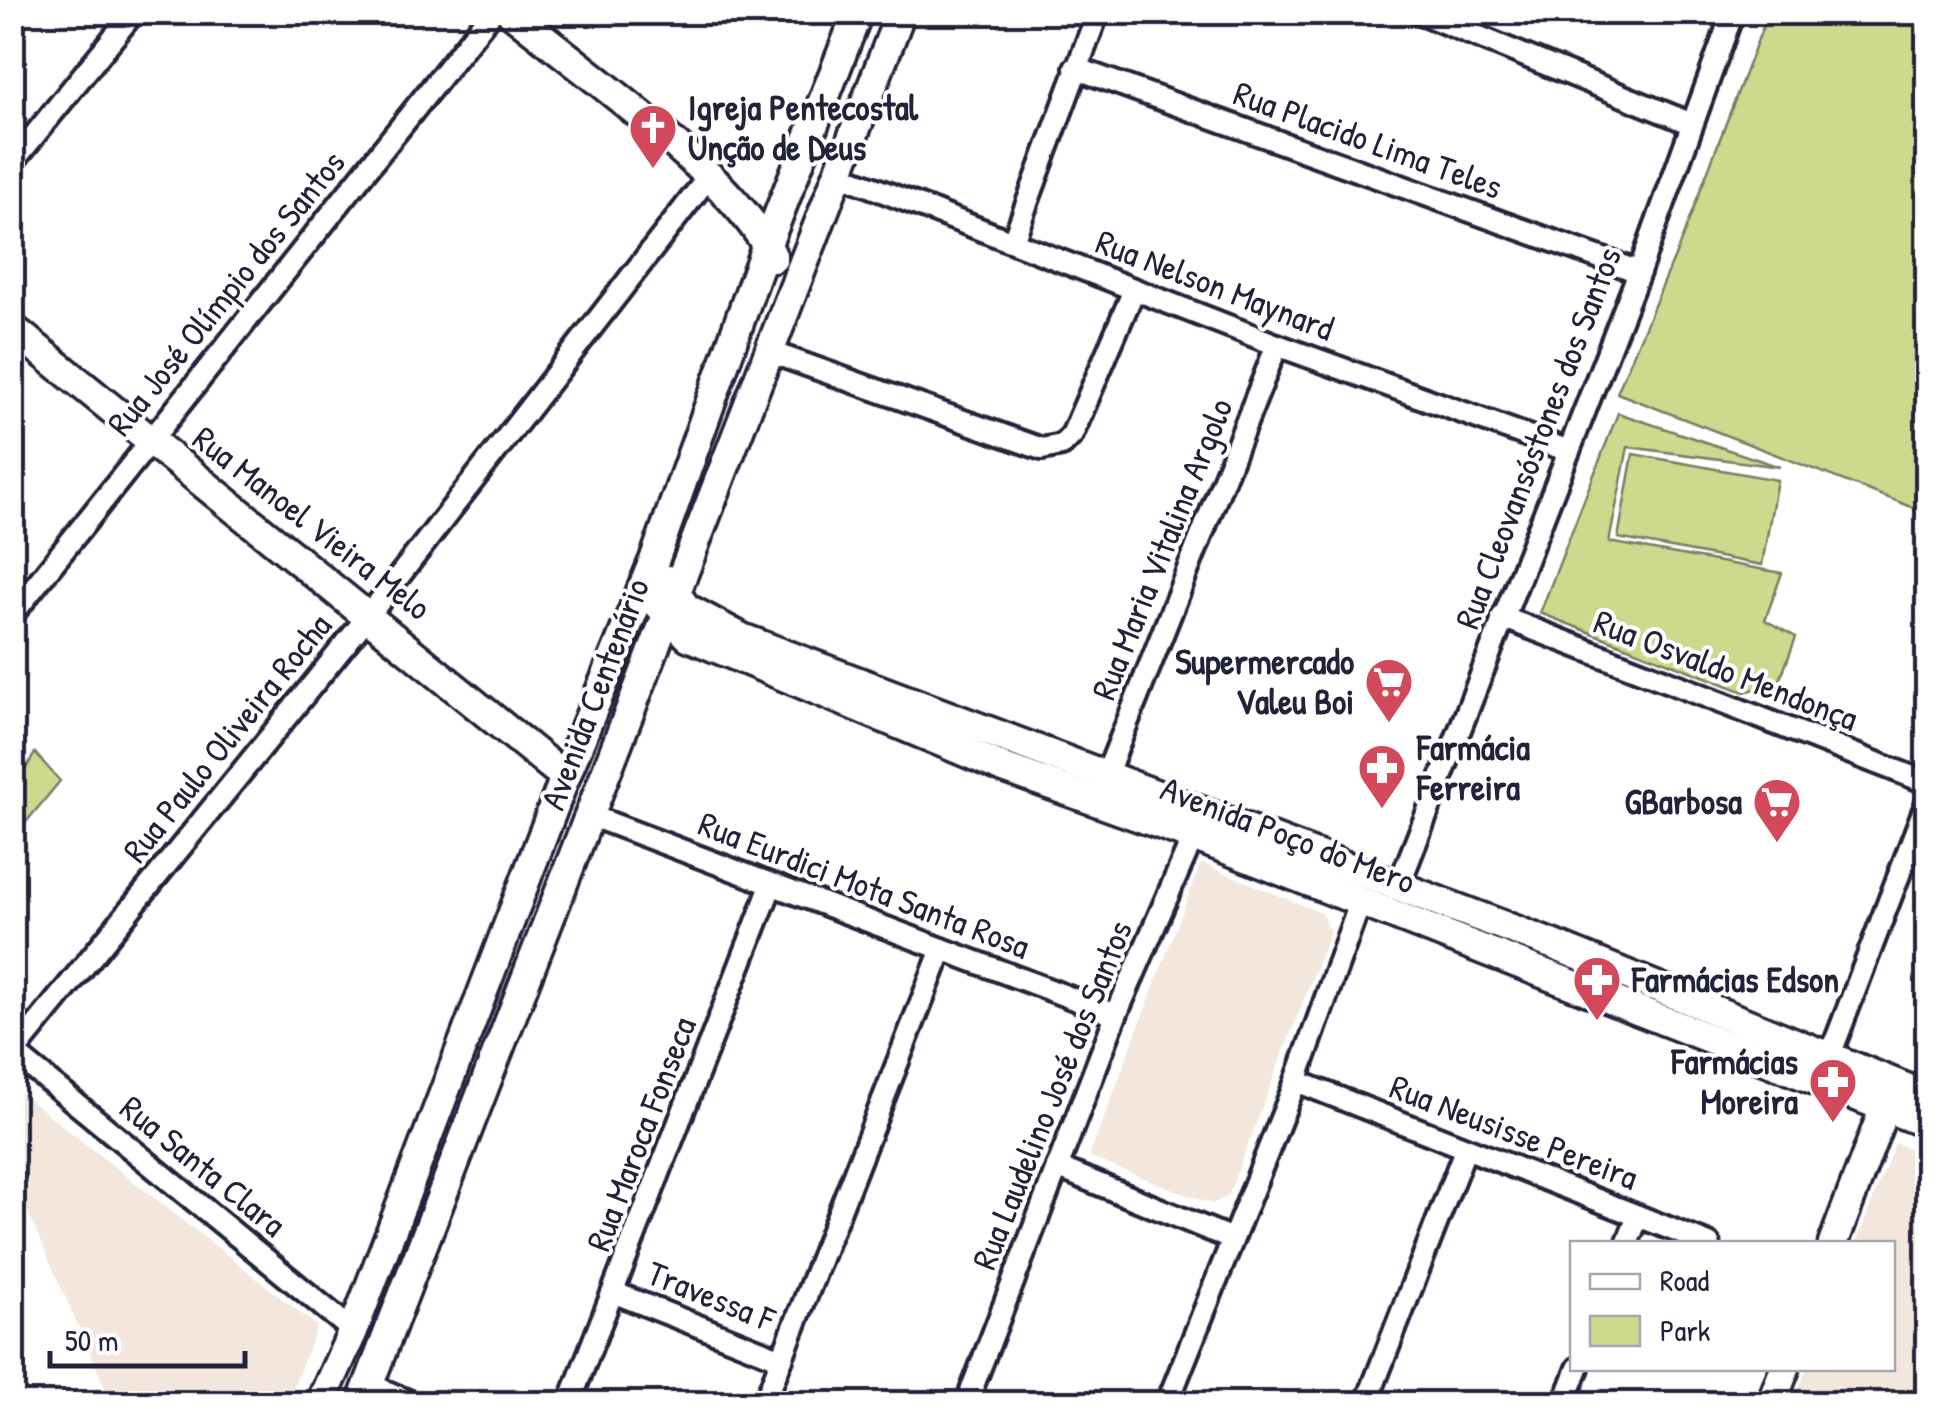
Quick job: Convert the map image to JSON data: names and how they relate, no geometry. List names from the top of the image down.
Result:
{
  "streets": {
    "main road": ["Rua Manoel Vieira Melo", "Avenida Centenário", "Avenida Poço do Mero"],
    "street": [
      "Rua Placido Lima Teles",
      "Rua Nelson Maynard",
      "Rua José Olímpio dos Santos",
      "Rua Cleovansóstones dos Santos",
      "Rua Maria Vitalina Argolo",
      "Rua Osvaldo Mendonça",
      "Rua Paulo Oliveira Rocha",
      "Rua Eurdici Mota Santa Rosa",
      "Rua Laudelino José dos Santos",
      "Rua Neusisse Pereira",
      "Rua Maroca Fonseca",
      "Rua Santa Clara",
      "Travessa F"
    ]
  },
  "crossings": [
    ["Rua Placido Lima Teles", "Rua Cleovansóstones dos Santos"],
    ["Rua Nelson Maynard", "Rua Cleovansóstones dos Santos"],
    ["Rua Nelson Maynard", "Rua Maria Vitalina Argolo"],
    ["Rua Nelson Maynard", "Avenida Centenário"],
    ["Rua José Olímpio dos Santos", "Rua Manoel Vieira Melo"],
    ["Rua Cleovansóstones dos Santos", "Rua Osvaldo Mendonça"],
    ["Rua Cleovansóstones dos Santos", "Avenida Poço do Mero"],
    ["Rua Manoel Vieira Melo", "Avenida Centenário"],
    ["Rua Manoel Vieira Melo", "Rua Paulo Oliveira Rocha"],
    ["Rua Maria Vitalina Argolo", "Avenida Poço do Mero"],
    ["Avenida Centenário", "Avenida Poço do Mero"],
    ["Avenida Centenário", "Rua Eurdici Mota Santa Rosa"],
    ["Avenida Centenário", "Rua Santa Clara"],
    ["Rua Paulo Oliveira Rocha", "Rua Santa Clara"],
    ["Avenida Poço do Mero", "Rua Laudelino José dos Santos"],
    ["Rua Eurdici Mota Santa Rosa", "Rua Laudelino José dos Santos"],
    ["Rua Eurdici Mota Santa Rosa", "Rua Maroca Fonseca"],
    ["Rua Maroca Fonseca", "Travessa F"]
  ],
  "places": {
    "church": ["Igreja Pentecostal Unção de Deus"],
    "supermarket": ["Supermercado Valeu Boi", "GBarbosa"],
    "pharmacy": ["Farmácia Ferreira", "Farmácias Edson", "Farmácias Moreira"]
  },
  "legend": ["Road", "Park"],
  "scale_bar": "50 m"
}
